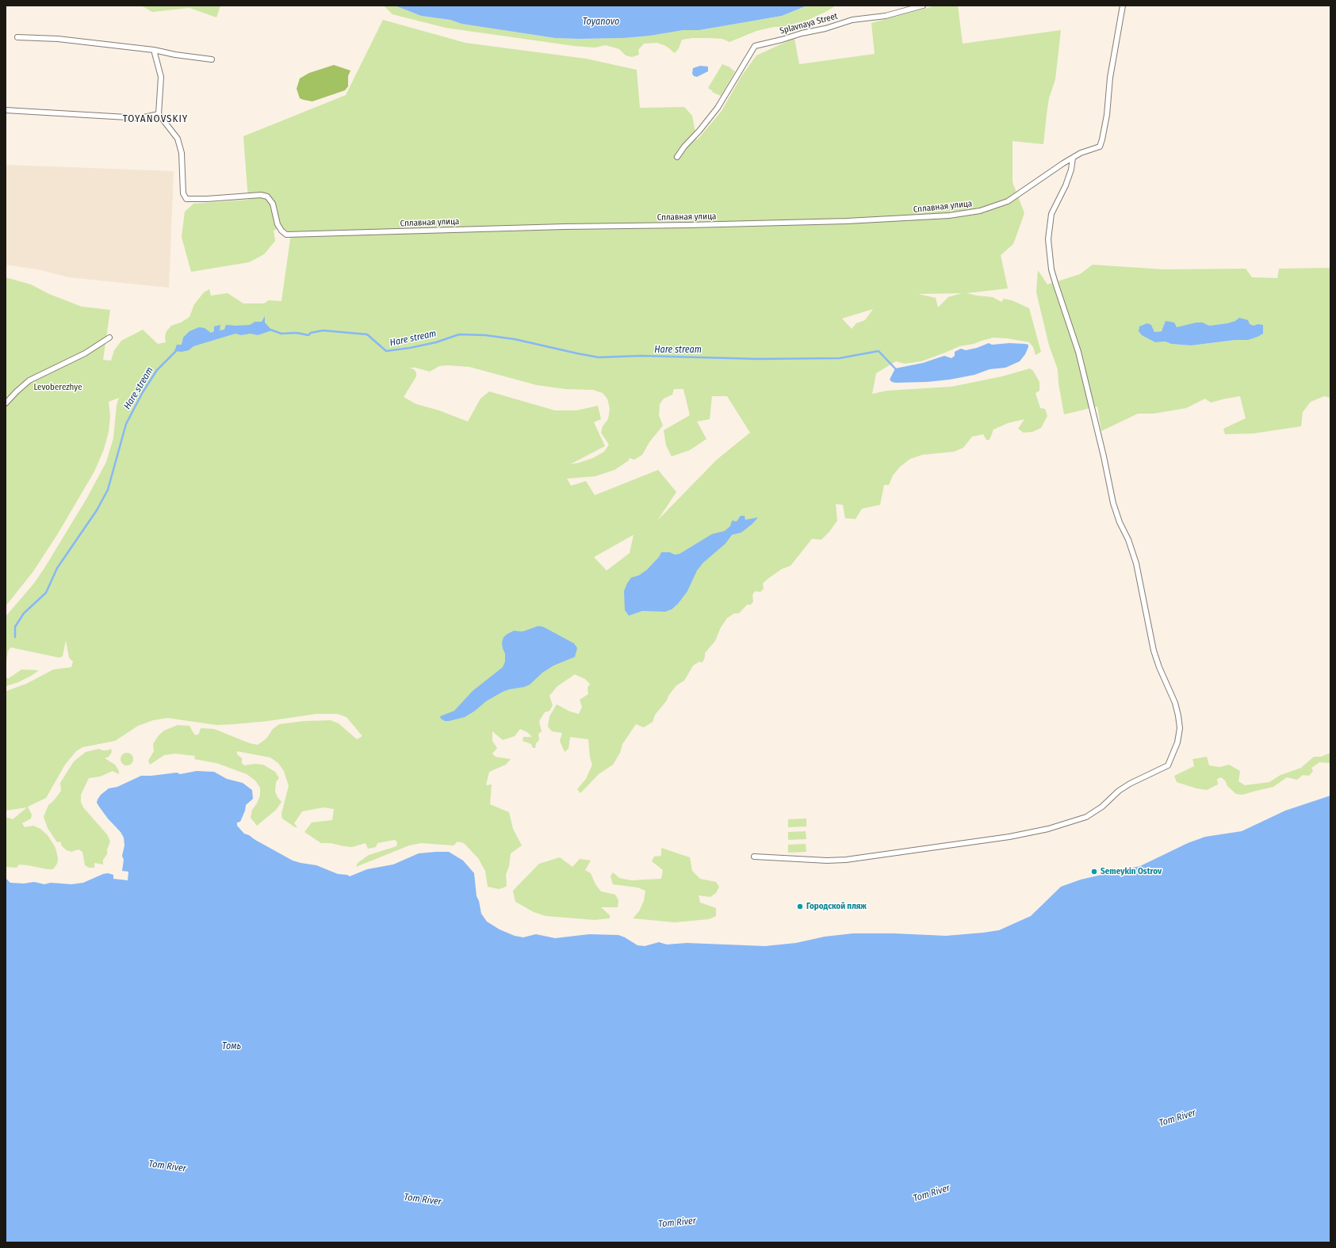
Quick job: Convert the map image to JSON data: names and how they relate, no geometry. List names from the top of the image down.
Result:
{
  "streets": {
    "street": ["Splavnaya Street", "Сплавная улица"]
  },
  "districts": ["TOYANOVSKIY"],
  "water": [
    "Toyanovo",
    "Hare stream",
    "Томь",
    "Tom River"
  ],
  "parks": ["Levoberezhye"],
  "places": ["Semeykin Ostrov", "Городской пляж"]
}
